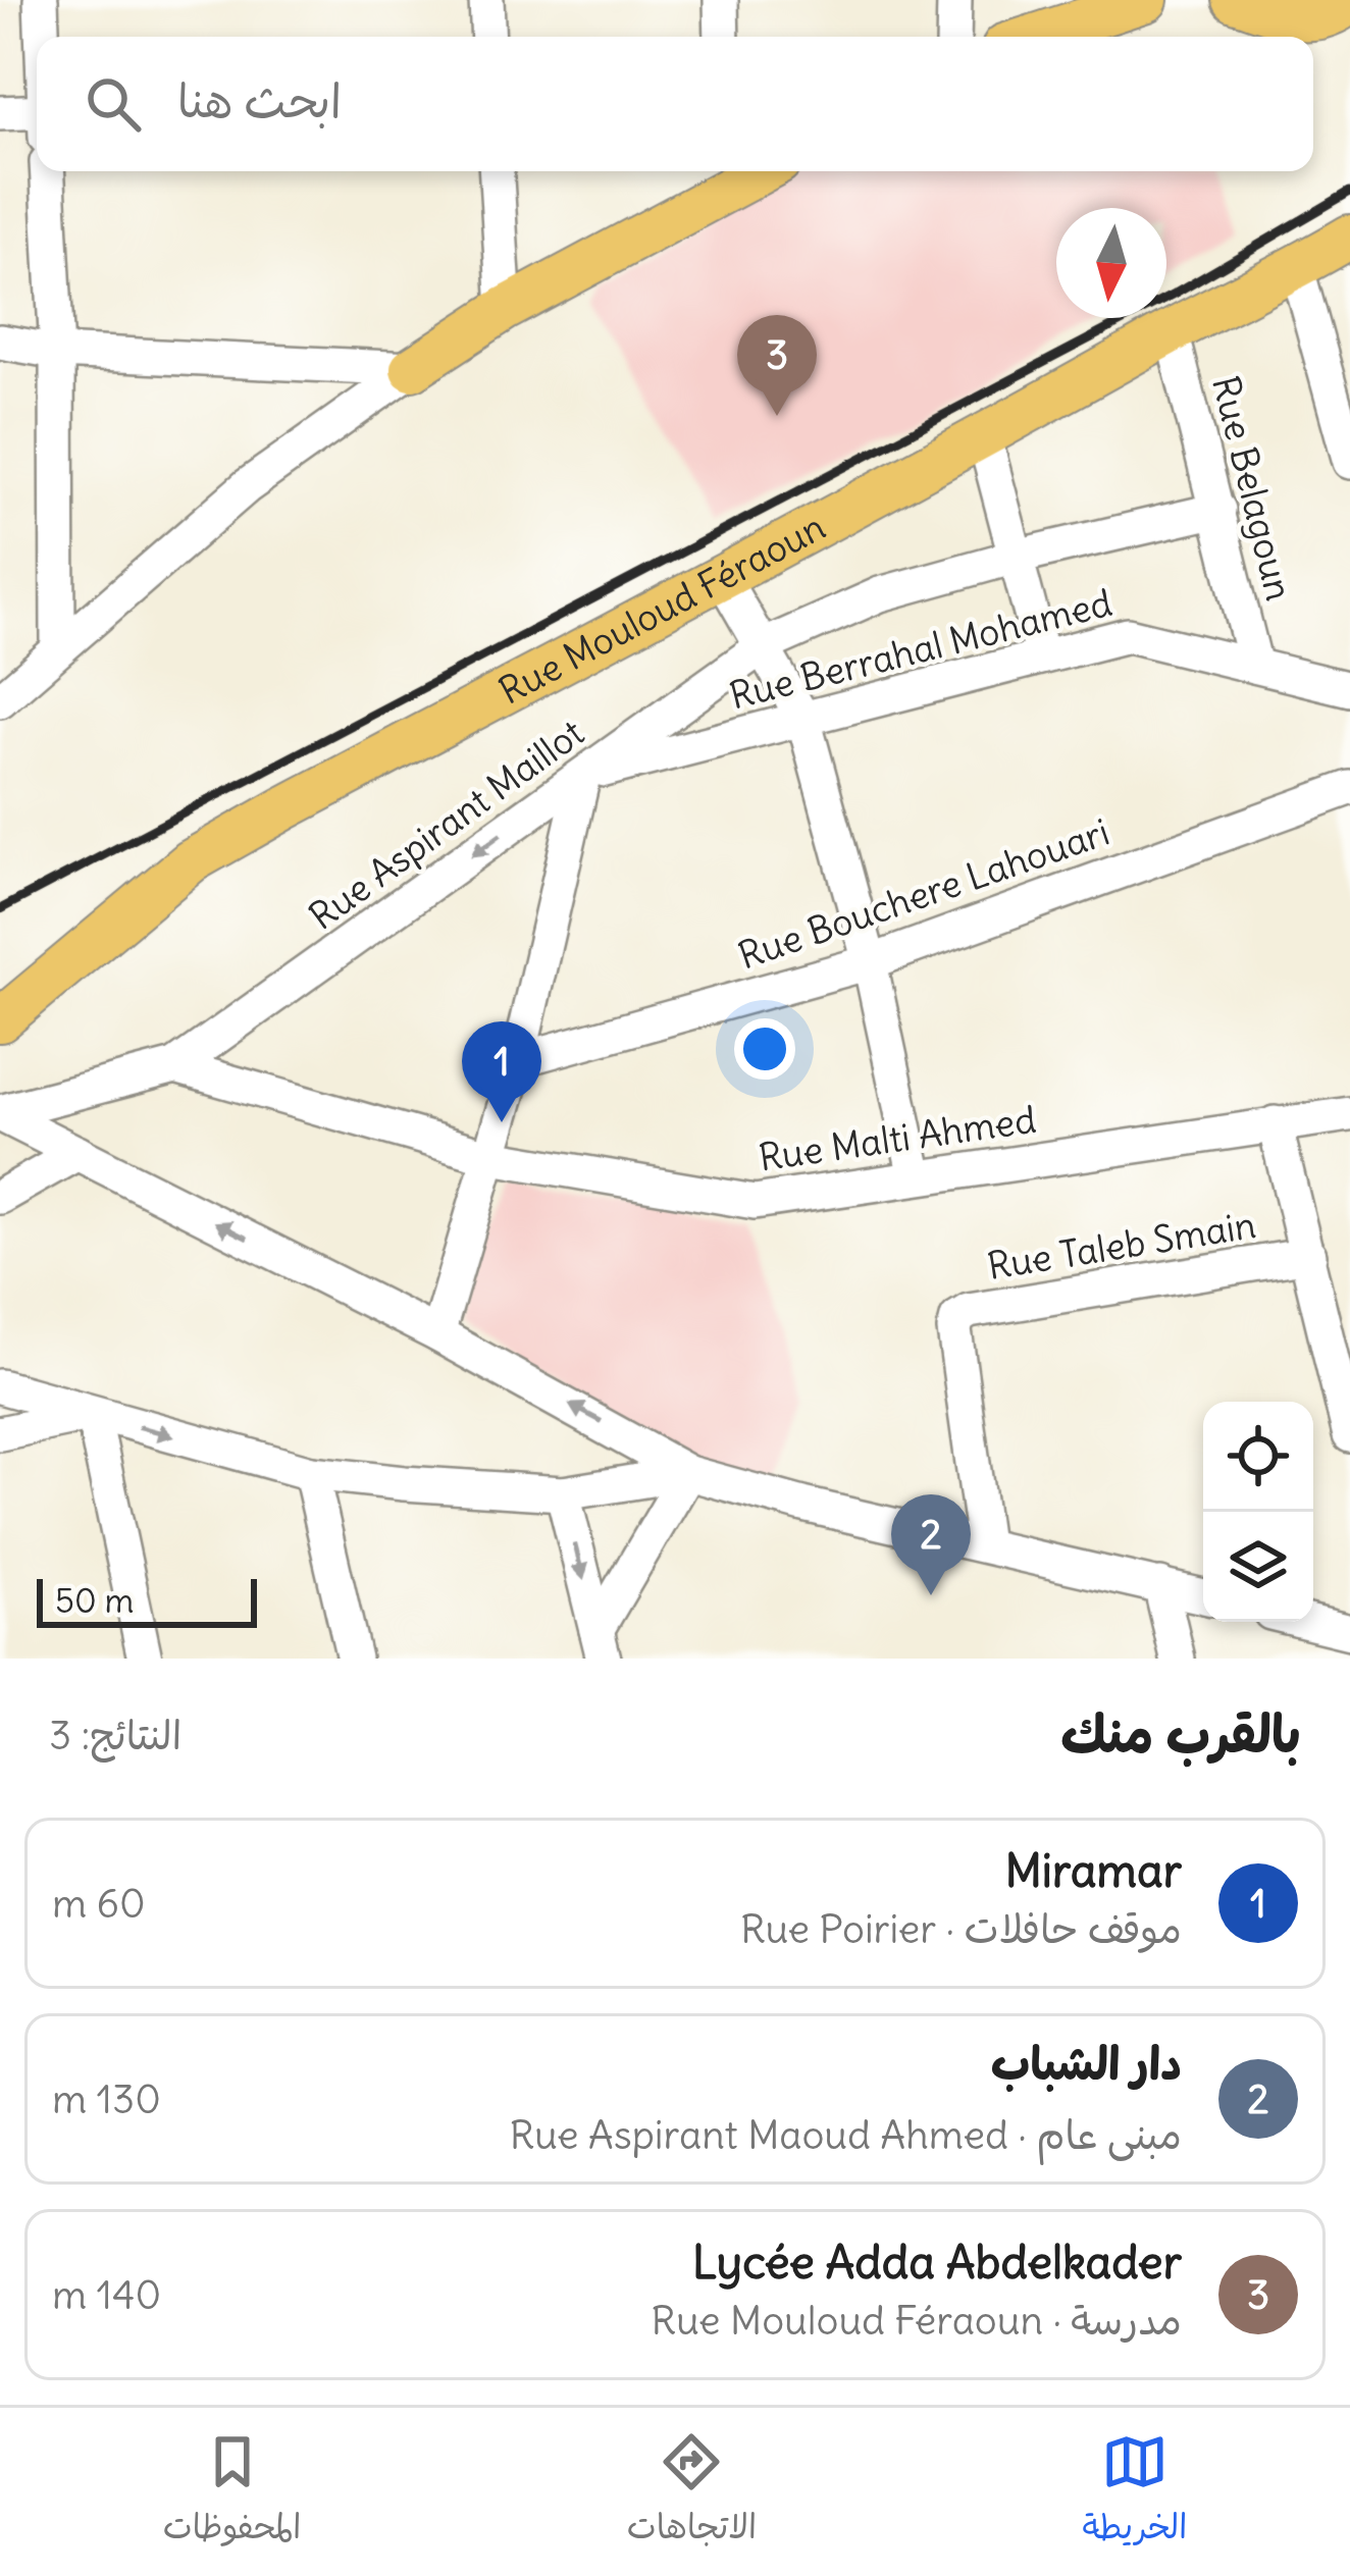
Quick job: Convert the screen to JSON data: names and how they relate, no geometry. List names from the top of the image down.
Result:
{
  "streets": {
    "main road": ["Rue Mouloud Féraoun"],
    "street": [
      "Rue Belagoun",
      "Rue Berrahal Mohamed",
      "Rue Aspirant Maillot",
      "Rue Bouchere Lahouari",
      "Rue Malti Ahmed",
      "Rue Taleb Smain"
    ]
  },
  "crossings": [
    ["Rue Belagoun", "Rue Mouloud Féraoun"],
    ["Rue Belagoun", "Rue Berrahal Mohamed"],
    ["Rue Belagoun", "Rue Aspirant Maillot"],
    ["Rue Berrahal Mohamed", "Rue Aspirant Maillot"],
    ["Rue Aspirant Maillot", "Rue Malti Ahmed"]
  ],
  "one_way": ["Rue Aspirant Maillot"],
  "scale_bar": "50 m",
  "north": "bottom",
  "page": {
    "search": "ابحث هنا",
    "pins": ["3", "1", "2"],
    "scale": "50 m",
    "heading": ["بالقرب منك", "النتائج: 3"],
    "list": [
      {
        "mark": "1",
        "name": "Miramar",
        "note": "موقف حافلات · Rue Poirier",
        "value": "60 m"
      },
      {
        "mark": "2",
        "name": "دار الشباب",
        "note": "مبنى عام · Rue Aspirant Maoud Ahmed",
        "value": "130 m"
      },
      {
        "mark": "3",
        "name": "Lycée Adda Abdelkader",
        "note": "مدرسة · Rue Mouloud Féraoun",
        "value": "140 m"
      }
    ],
    "nav": ["الخريطة", "الاتجاهات", "المحفوظات"]
  }
}
